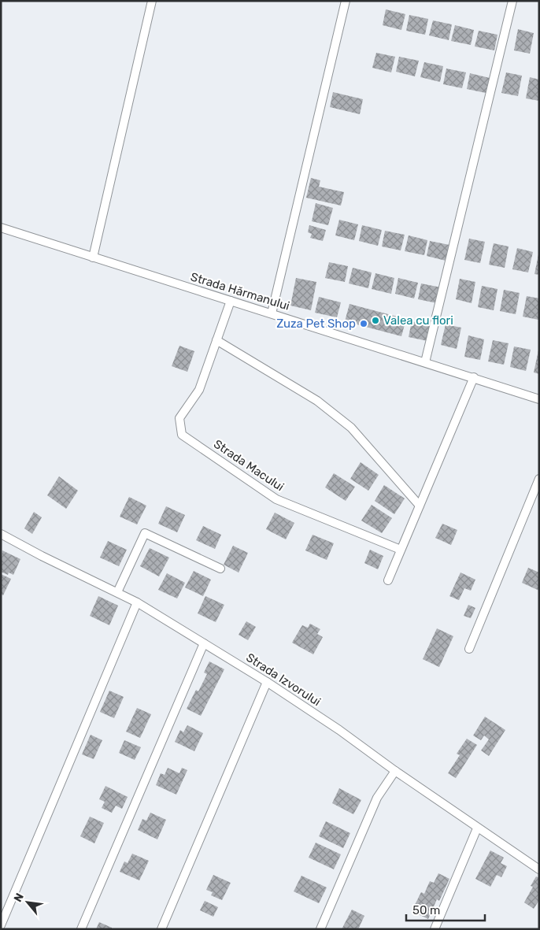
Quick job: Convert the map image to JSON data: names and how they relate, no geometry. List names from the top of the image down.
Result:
{
  "streets": {
    "street": ["Strada Hărmanului", "Strada Macului", "Strada Izvorului"]
  },
  "crossings": [
    ["Strada Hărmanului", "Strada Macului"]
  ],
  "places": ["Valea cu flori", "Zuza Pet Shop"],
  "scale_bar": "50 m",
  "north": "top left"
}
